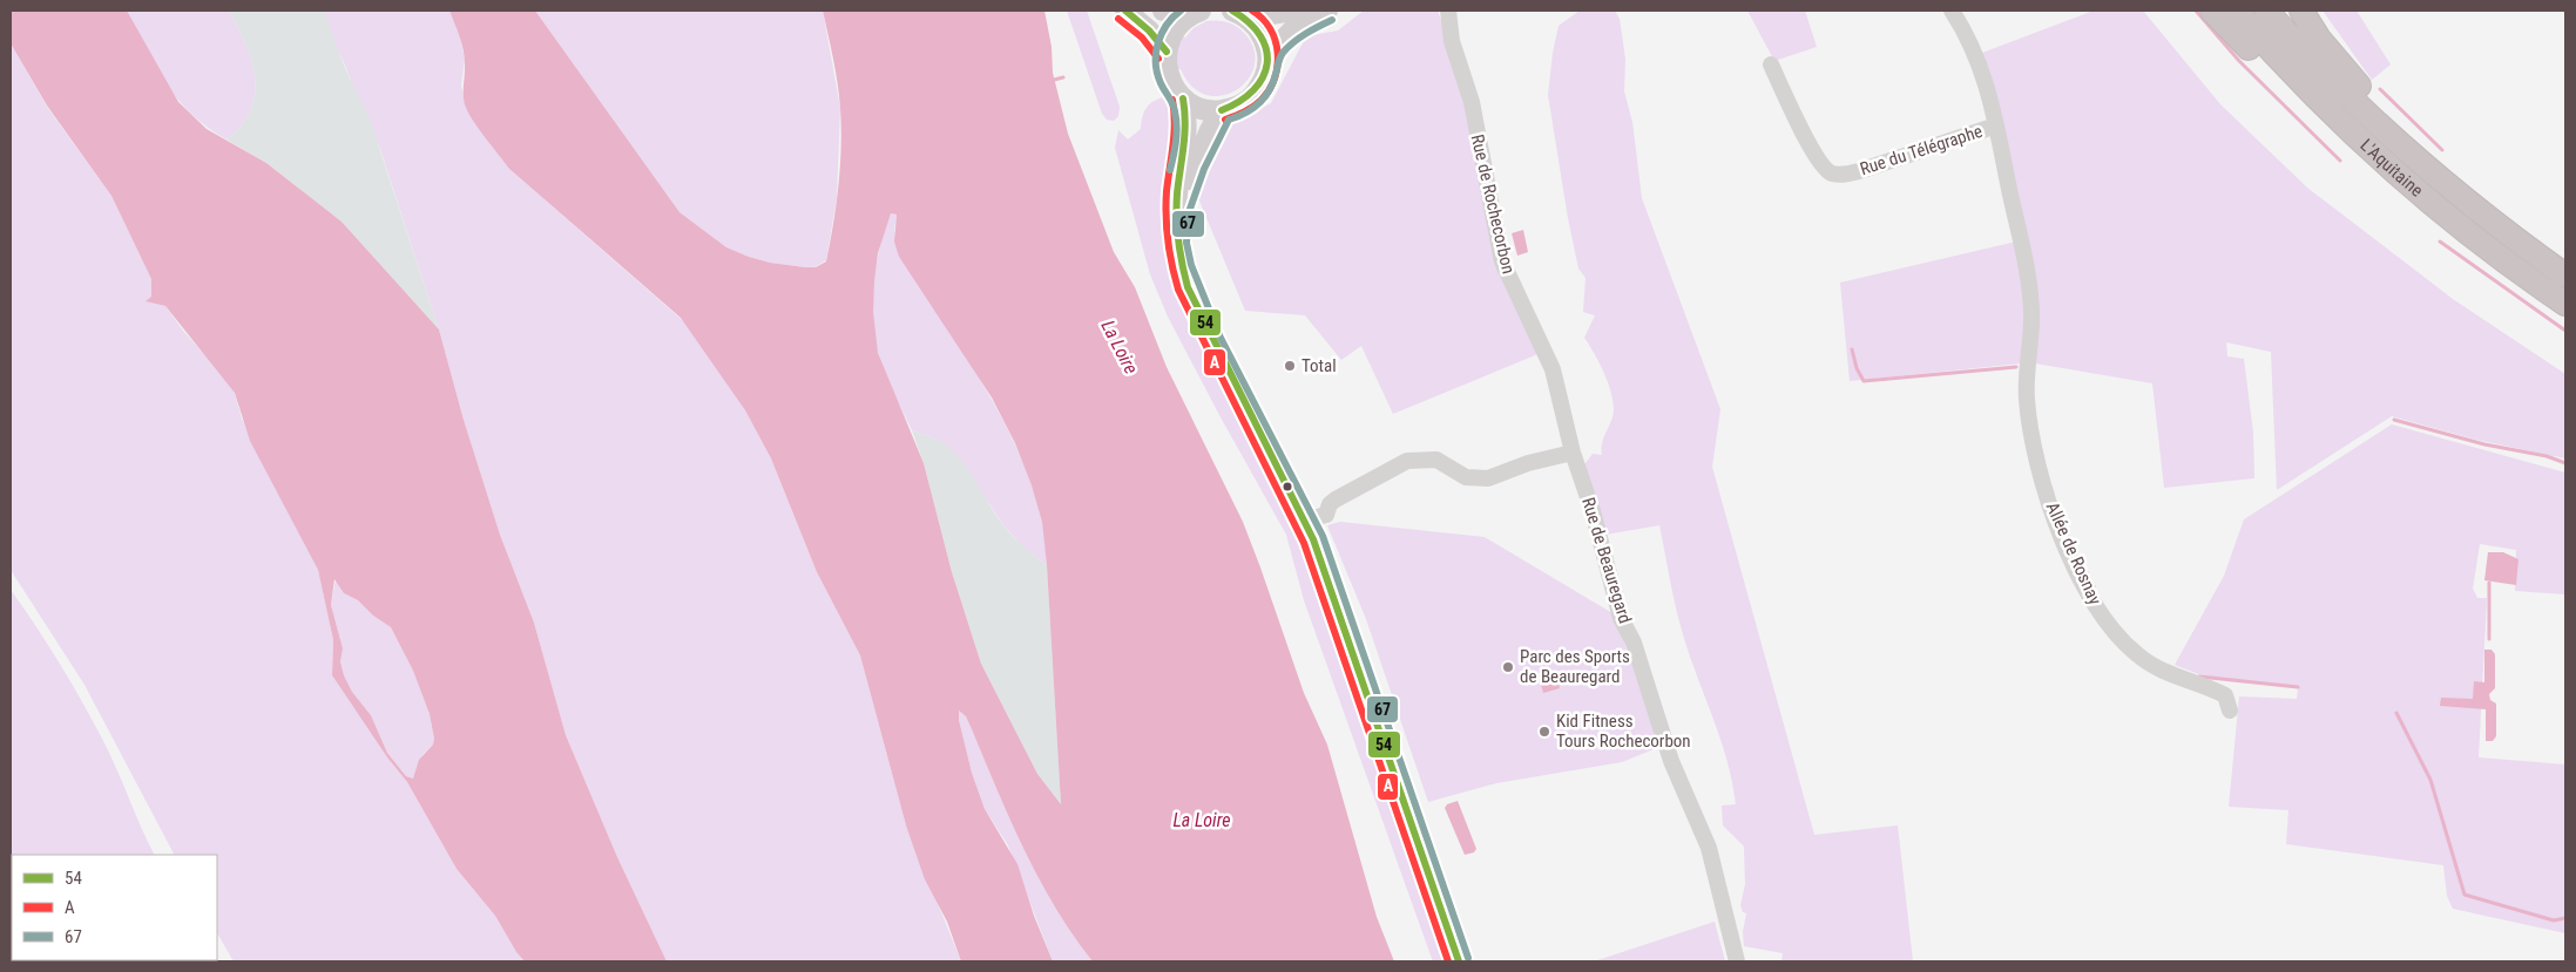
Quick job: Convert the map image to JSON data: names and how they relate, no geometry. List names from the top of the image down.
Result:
{
  "streets": {
    "highway": ["L'Aquitaine"],
    "street": [
      "Rue du Télégraphe",
      "Rue de Rochecorbon",
      "Allée de Rosnay",
      "Rue de Beauregard"
    ]
  },
  "crossings": [
    ["Rue du Télégraphe", "Allée de Rosnay"],
    ["Rue de Rochecorbon", "Rue de Beauregard"]
  ],
  "water": ["La Loire"],
  "places": ["Total", "Parc des Sports de Beauregard", "Kid Fitness Tours Rochecorbon"],
  "lines": ["transit line 54", "transit line A", "transit line 67"],
  "legend": ["54", "A", "67"]
}
